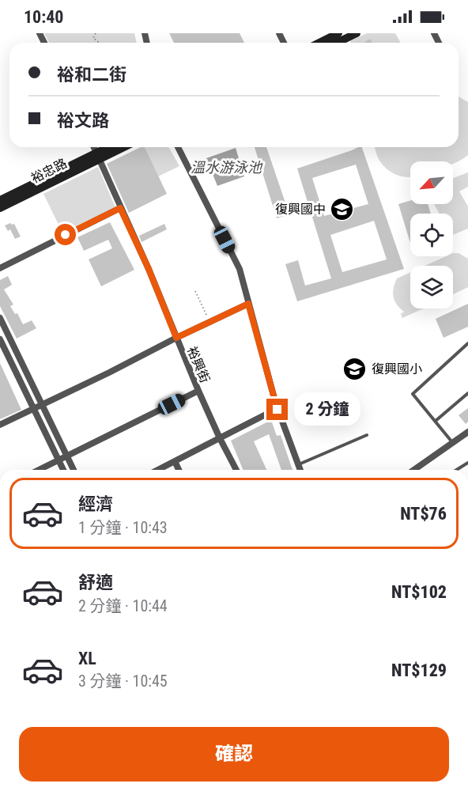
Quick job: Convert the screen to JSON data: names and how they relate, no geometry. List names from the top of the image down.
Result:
{
  "streets": {
    "street": ["裕忠路", "裕興街"]
  },
  "crossings": [
    ["裕忠路", "裕興街"]
  ],
  "water": ["溫水游泳池"],
  "places": {
    "school or university": ["復興國中", "復興國小"]
  },
  "north": "bottom left",
  "page": {
    "status": "10:40",
    "banner": ["裕和二街", "裕文路"],
    "bubble": "2 分鐘",
    "list": [
      {
        "name": "經濟",
        "note": "1 分鐘 · 10:43",
        "value": "NT$76"
      },
      {
        "name": "舒適",
        "note": "2 分鐘 · 10:44",
        "value": "NT$102"
      },
      {
        "name": "XL",
        "note": "3 分鐘 · 10:45",
        "value": "NT$129"
      }
    ],
    "buttons": "確認"
  }
}
